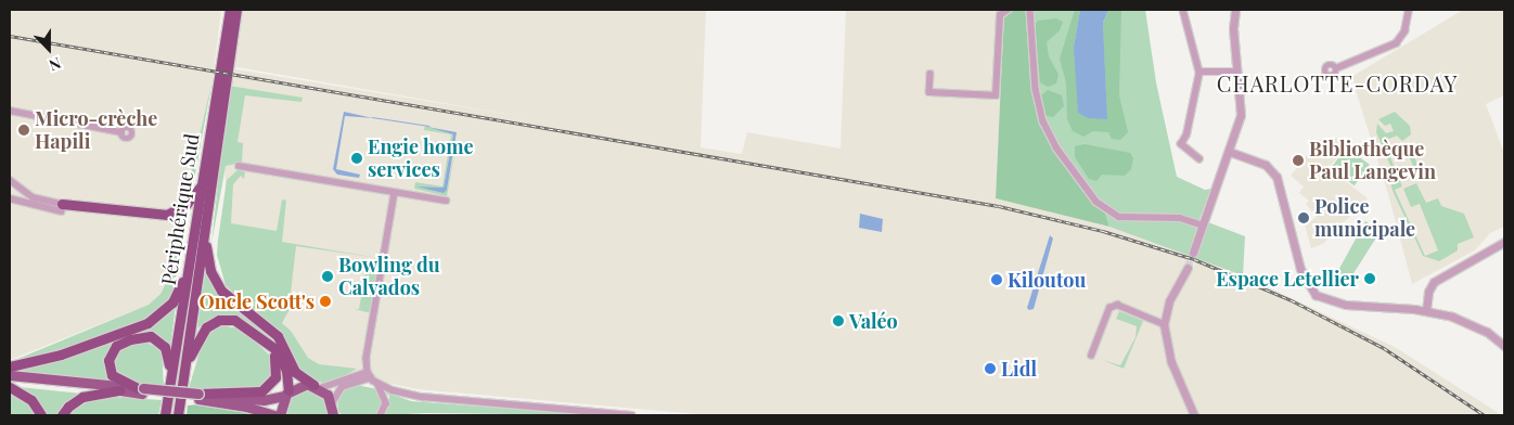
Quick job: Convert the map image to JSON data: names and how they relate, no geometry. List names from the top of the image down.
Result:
{
  "streets": {
    "highway": ["Périphérique Sud"]
  },
  "districts": ["CHARLOTTE-CORDAY"],
  "places": [
    "Micro-crèche Hapili",
    "Engie home services",
    "Bibliothèque Paul Langevin",
    "Police municipale",
    "Bowling du Calvados",
    "Espace Letellier",
    "Kiloutou",
    "Oncle Scott's",
    "Valéo",
    "Lidl"
  ],
  "north": "bottom"
}
